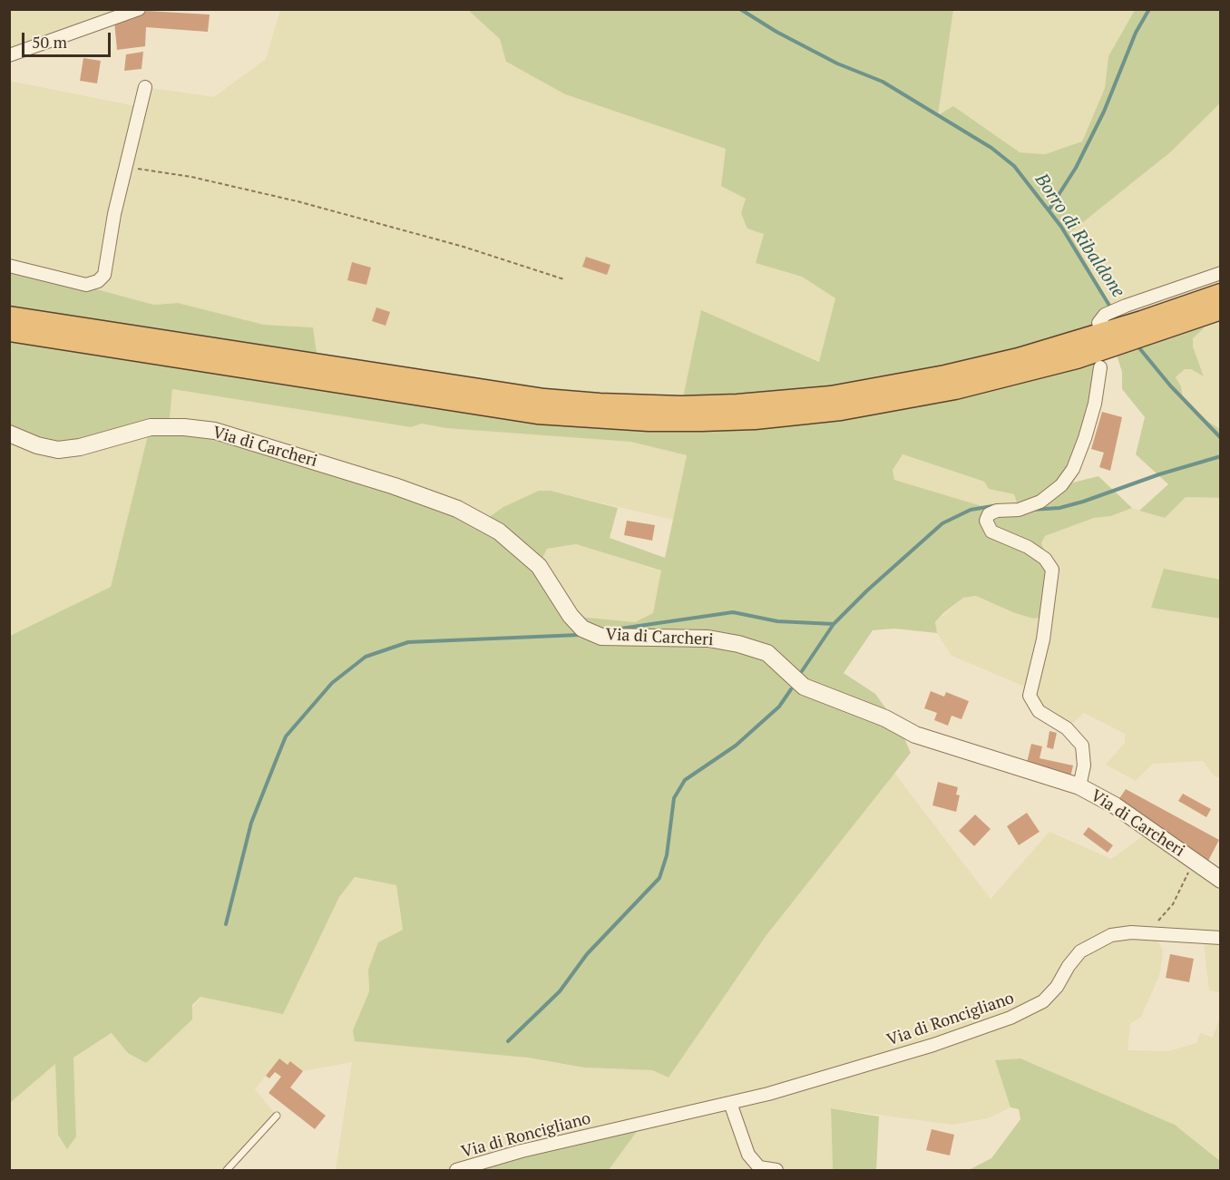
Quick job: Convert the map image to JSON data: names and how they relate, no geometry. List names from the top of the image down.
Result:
{
  "streets": {
    "street": ["Via di Carcheri", "Via di Roncigliano"]
  },
  "water": ["Borro di Ribaldone"],
  "scale_bar": "50 m"
}
